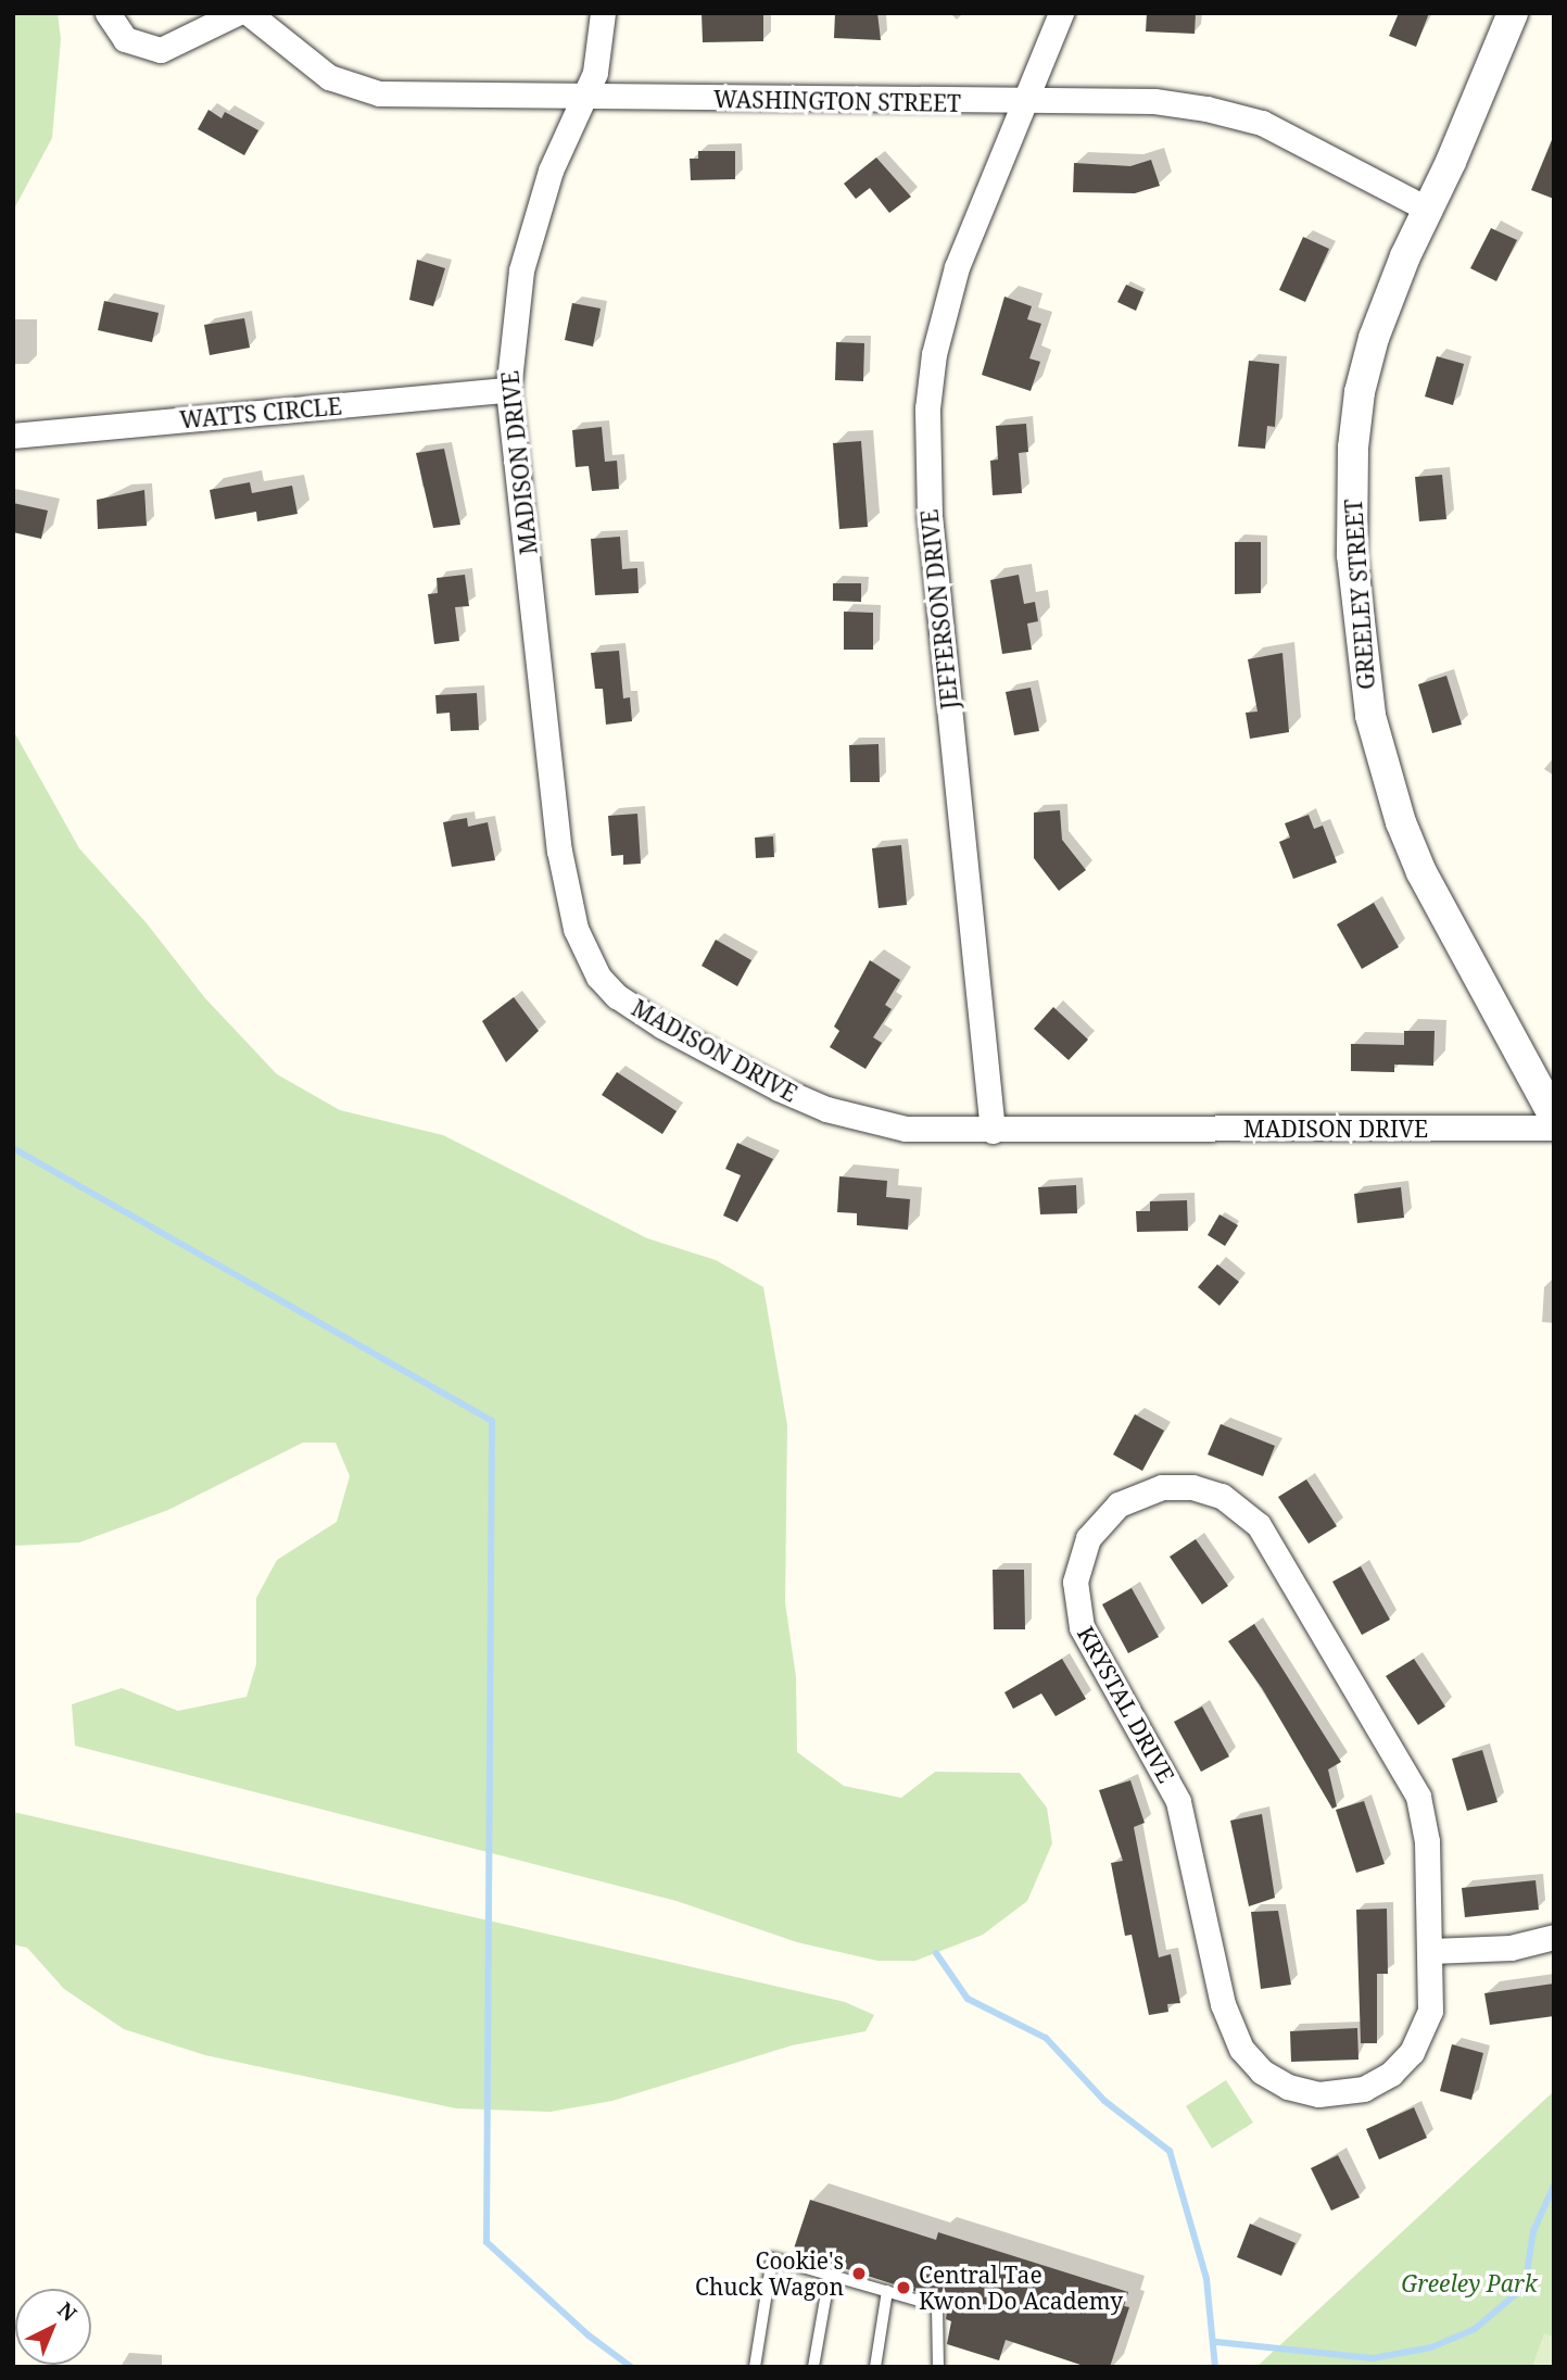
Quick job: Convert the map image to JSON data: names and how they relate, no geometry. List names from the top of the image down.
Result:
{
  "streets": {
    "street": [
      "WASHINGTON STREET",
      "WATTS CIRCLE",
      "MADISON DRIVE",
      "GREELEY STREET",
      "JEFFERSON DRIVE",
      "KRYSTAL DRIVE"
    ]
  },
  "crossings": [
    ["WASHINGTON STREET", "MADISON DRIVE"],
    ["WASHINGTON STREET", "GREELEY STREET"],
    ["WASHINGTON STREET", "JEFFERSON DRIVE"],
    ["WATTS CIRCLE", "MADISON DRIVE"],
    ["MADISON DRIVE", "JEFFERSON DRIVE"]
  ],
  "parks": ["Greeley Park"],
  "places": ["Cookie's Chuck Wagon", "Central Tae Kwon Do Academy"],
  "north": "top right"
}
